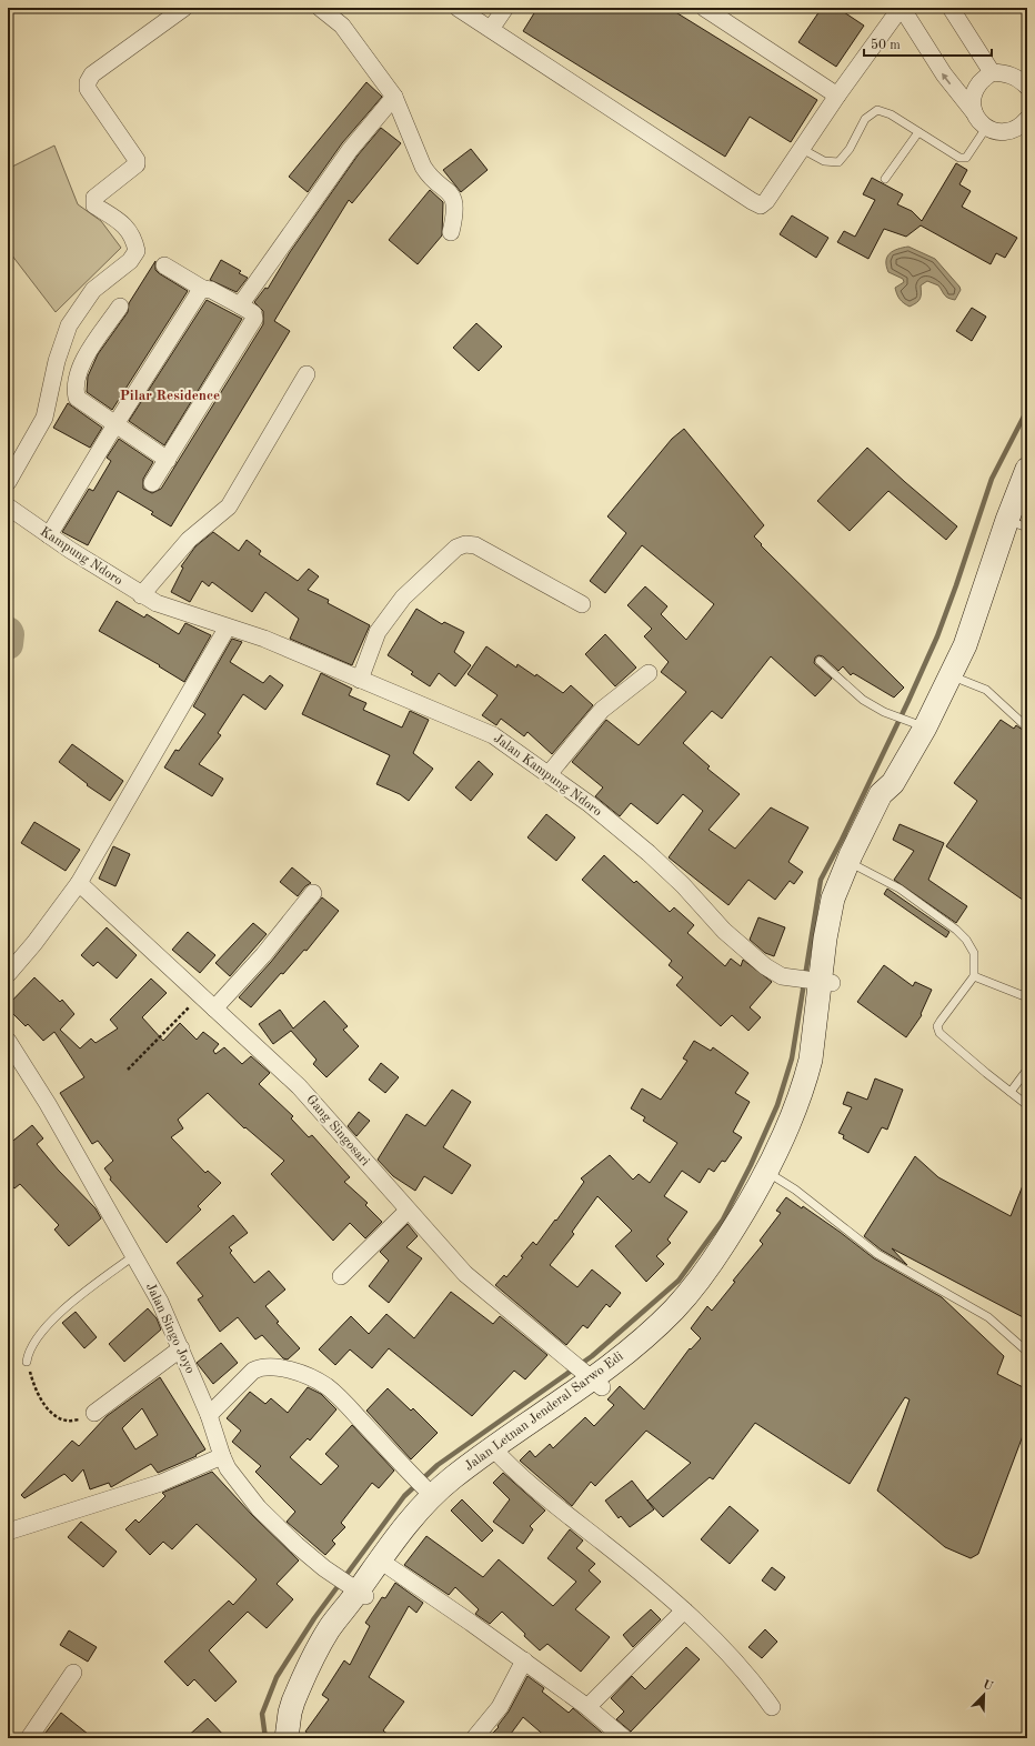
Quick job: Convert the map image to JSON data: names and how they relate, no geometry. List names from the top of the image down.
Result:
{
  "streets": {
    "main road": ["Jalan Letnan Jenderal Sarwo Edi"],
    "street": [
      "Kampung Ndoro",
      "Jalan Kampung Ndoro",
      "Gang Singosari",
      "Jalan Singo Joyo"
    ]
  },
  "crossings": [
    ["Kampung Ndoro", "Jalan Kampung Ndoro"],
    ["Jalan Kampung Ndoro", "Jalan Letnan Jenderal Sarwo Edi"],
    ["Gang Singosari", "Jalan Letnan Jenderal Sarwo Edi"],
    ["Jalan Singo Joyo", "Jalan Letnan Jenderal Sarwo Edi"]
  ],
  "districts": ["Pilar Residence"],
  "scale_bar": "50 m",
  "north": "top right"
}
